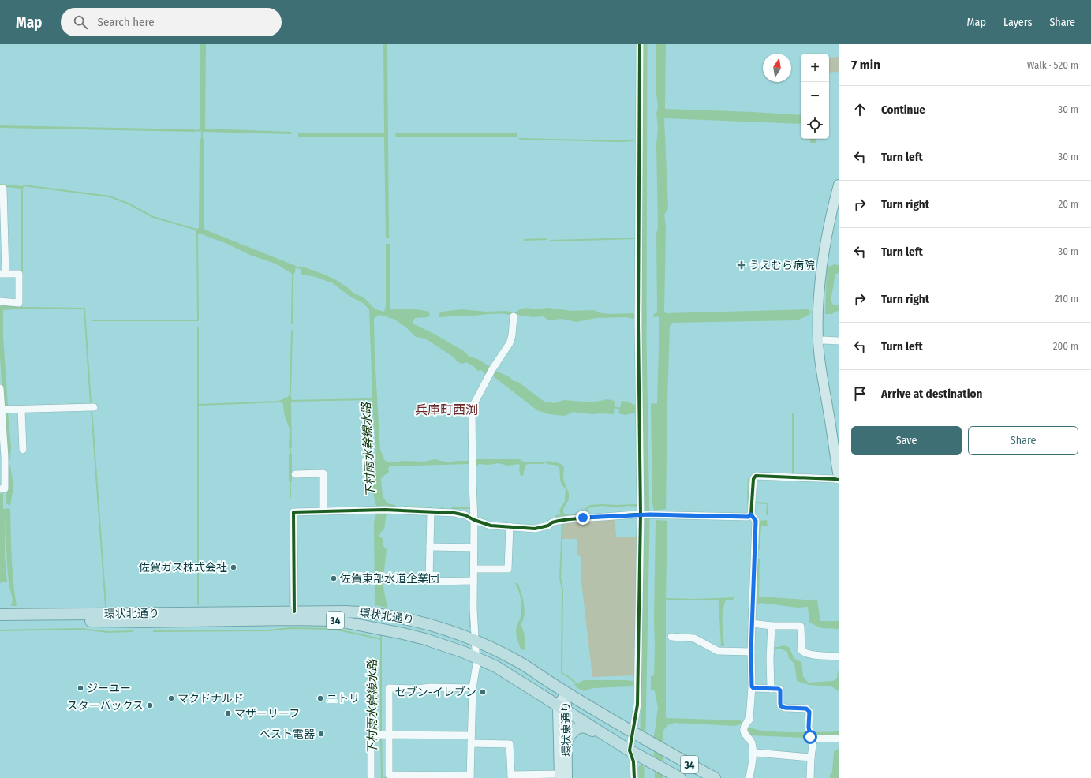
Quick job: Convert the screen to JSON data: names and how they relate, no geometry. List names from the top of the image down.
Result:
{
  "streets": {
    "highway": ["環状北通り", "34"],
    "main road": ["環状東通り"]
  },
  "crossings": [
    ["環状北通り", "環状東通り"]
  ],
  "districts": ["兵庫町西渕"],
  "water": ["下村雨水幹線水路"],
  "places": {
    "health": ["うえむら病院"],
    "other": [
      "佐賀ガス株式会社",
      "佐賀東部水道企業団",
      "ジーユー",
      "セブン-イレブン",
      "マクドナルド",
      "ニトリ",
      "スターバックス",
      "マザーリーフ",
      "ベスト電器"
    ]
  },
  "north": "top",
  "page": {
    "header": "Map",
    "search": "Search here",
    "nav": ["Map", "Layers", "Share"],
    "heading": ["7 min", "Walk · 520 m"],
    "map_buttons": ["+", "−"],
    "list": [
      ["Continue", "30 m"],
      ["Turn left", "30 m"],
      ["Turn right", "20 m"],
      ["Turn left", "30 m"],
      ["Turn right", "210 m"],
      ["Turn left", "200 m"],
      "Arrive at destination"
    ],
    "buttons": ["Save", "Share"]
  }
}
